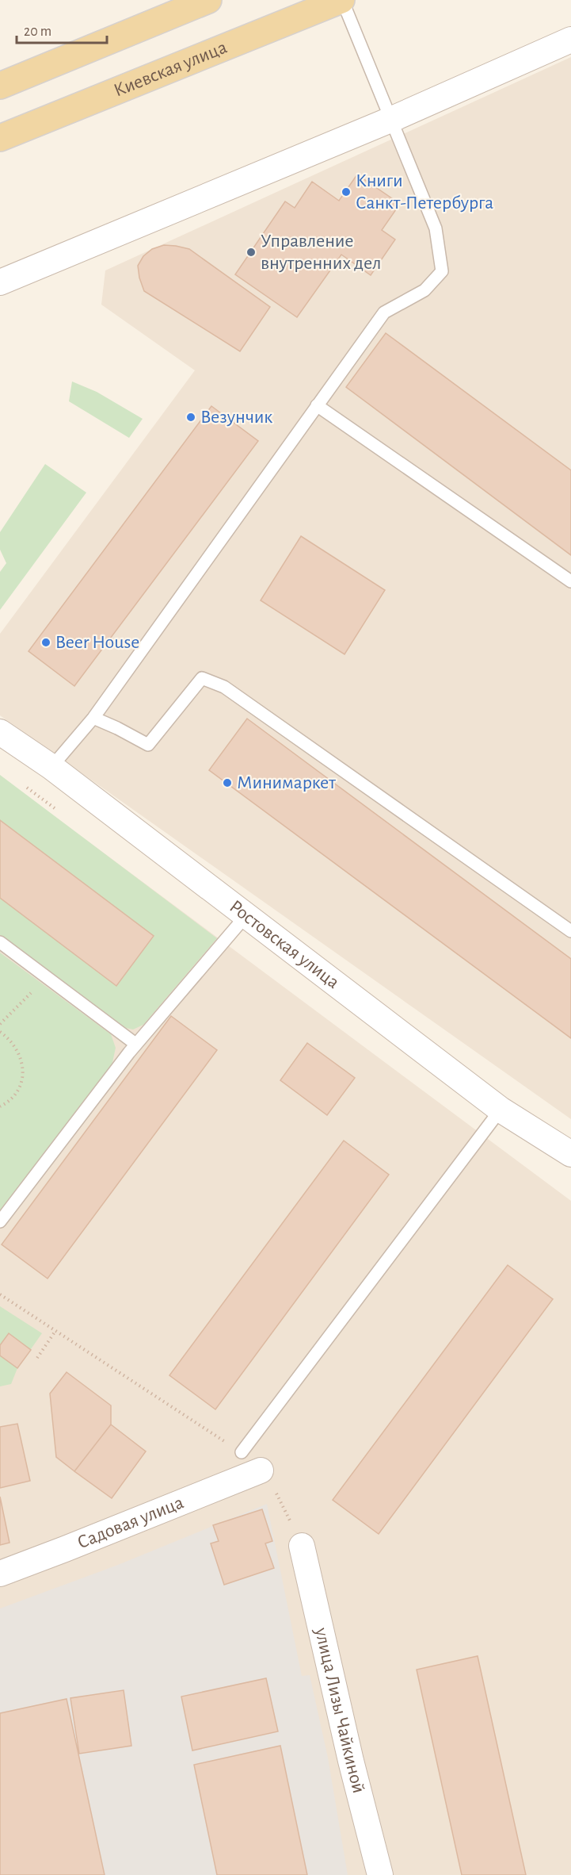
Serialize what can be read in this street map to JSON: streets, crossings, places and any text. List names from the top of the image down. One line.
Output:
{"streets":{"main road":["Киевская улица"],"street":["Ростовская улица","Садовая улица","улица Лизы Чайкиной"]},"places":["Книги Санкт-Петербурга","Управление внутренних дел","Везунчик","Beer House","Минимаркет"],"scale_bar":"20 m"}
